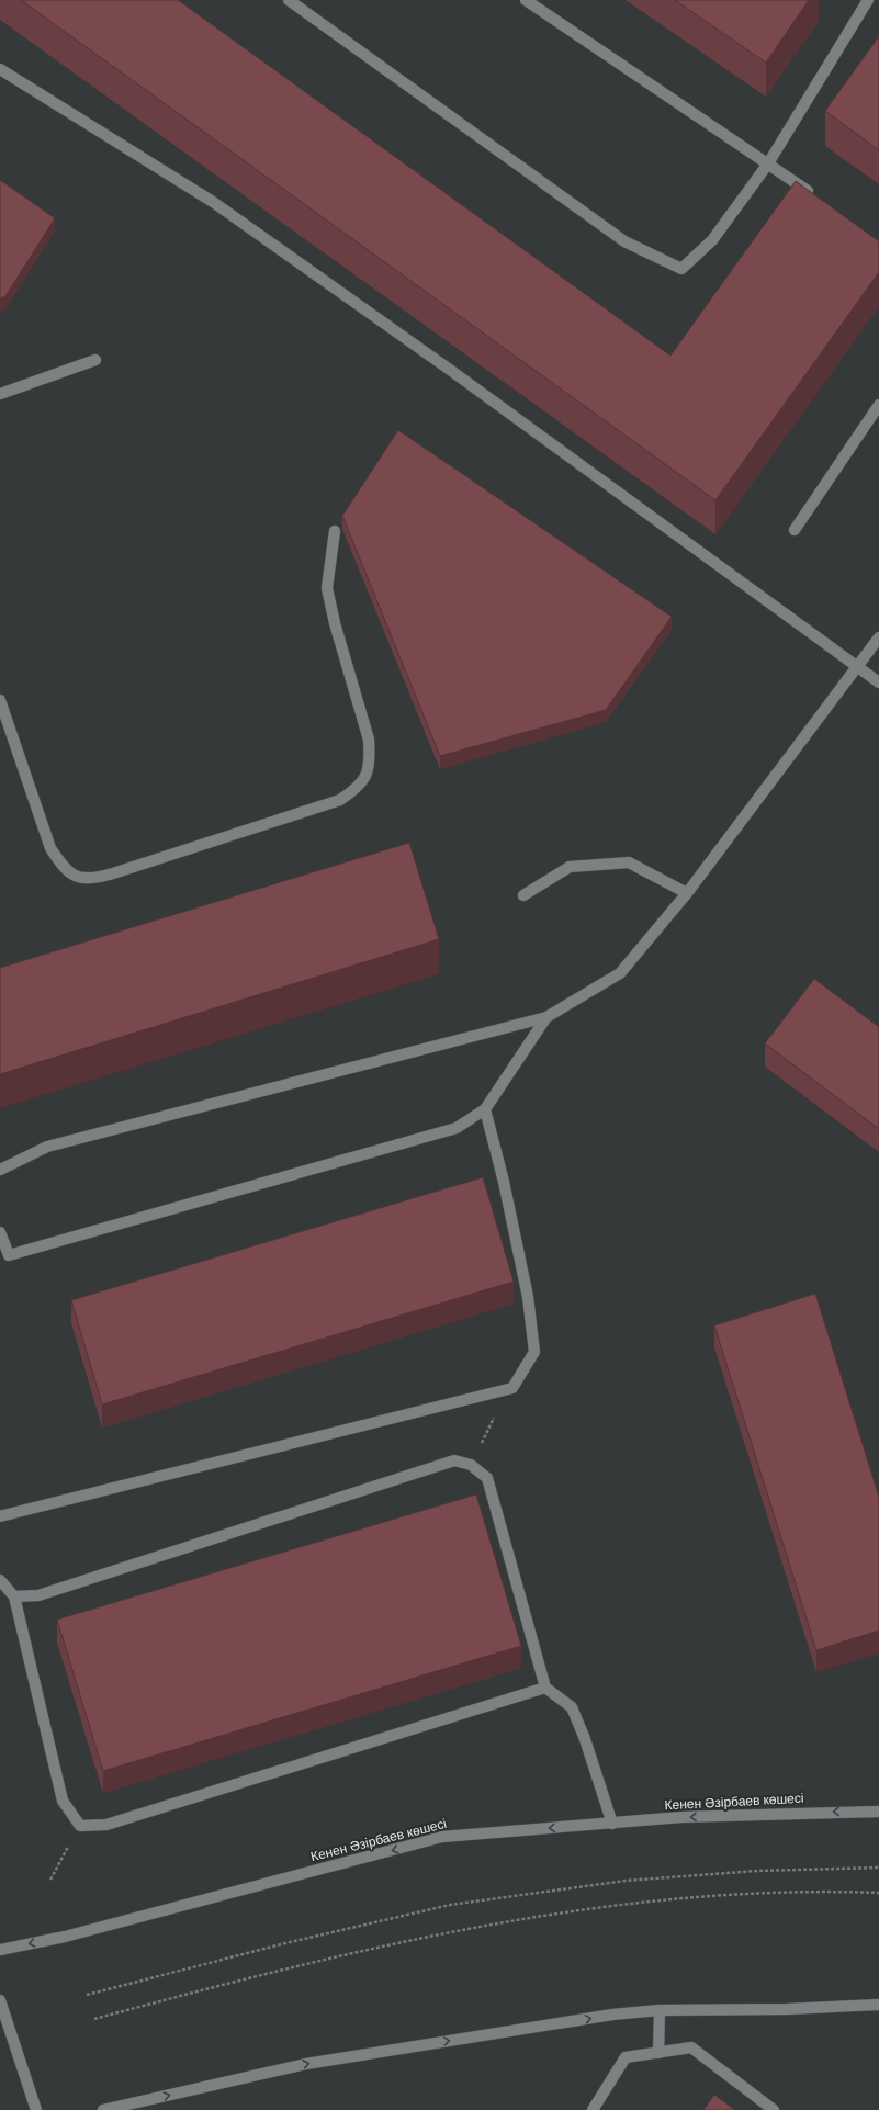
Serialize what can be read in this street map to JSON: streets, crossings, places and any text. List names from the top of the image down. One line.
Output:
{"streets":{"street":["Кенен Әзірбаев көшесі"]},"one_way":["Кенен Әзірбаев көшесі"]}
